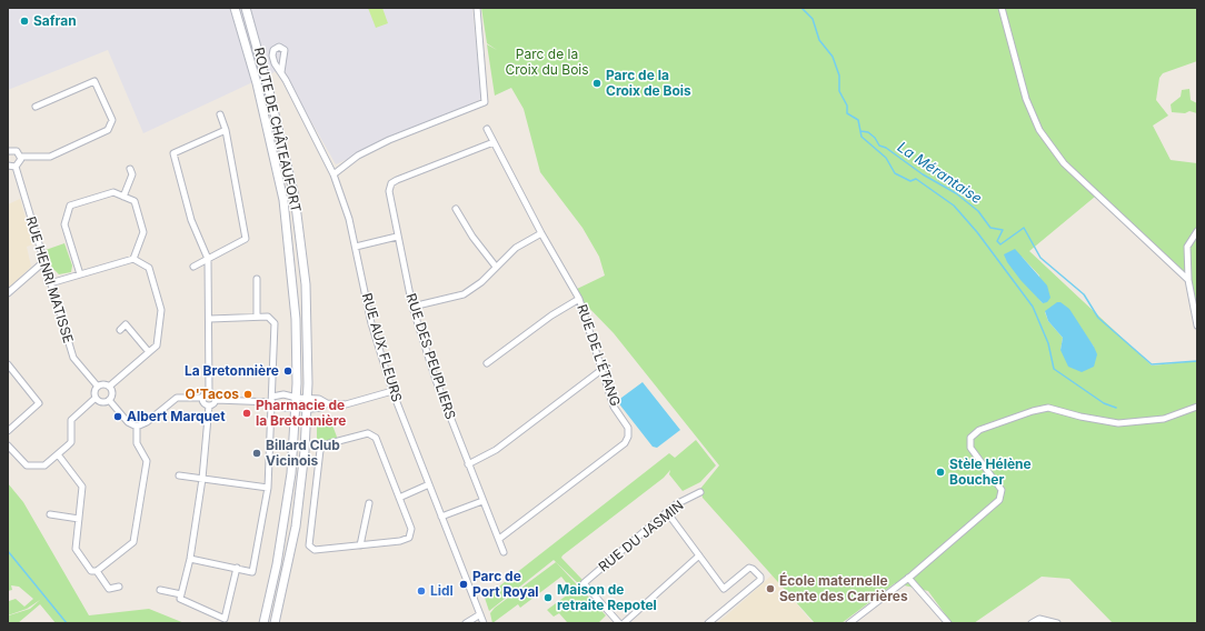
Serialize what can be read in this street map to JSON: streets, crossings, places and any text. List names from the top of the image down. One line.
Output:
{"streets":{"main road":["ROUTE DE CHÂTEAUFORT"],"street":["RUE HENRI MATISSE","RUE AUX FLEURS","RUE DE L'ÉTANG","RUE DES PEUPLIERS","RUE DU JASMIN"]},"crossings":[["RUE DE L'ÉTANG","RUE DES PEUPLIERS"]],"water":["La Mérantaise"],"parks":["Parc de la Croix du Bois"],"places":["Safran","Parc de la Croix de Bois","La Bretonnière","O'Tacos","Pharmacie de la Bretonnière","Albert Marquet","Billard Club Vicinois","Stèle Hélène Boucher","Parc de Port Royal","École maternelle Sente des Carrières","Lidl","Maison de retraite Repotel"]}
